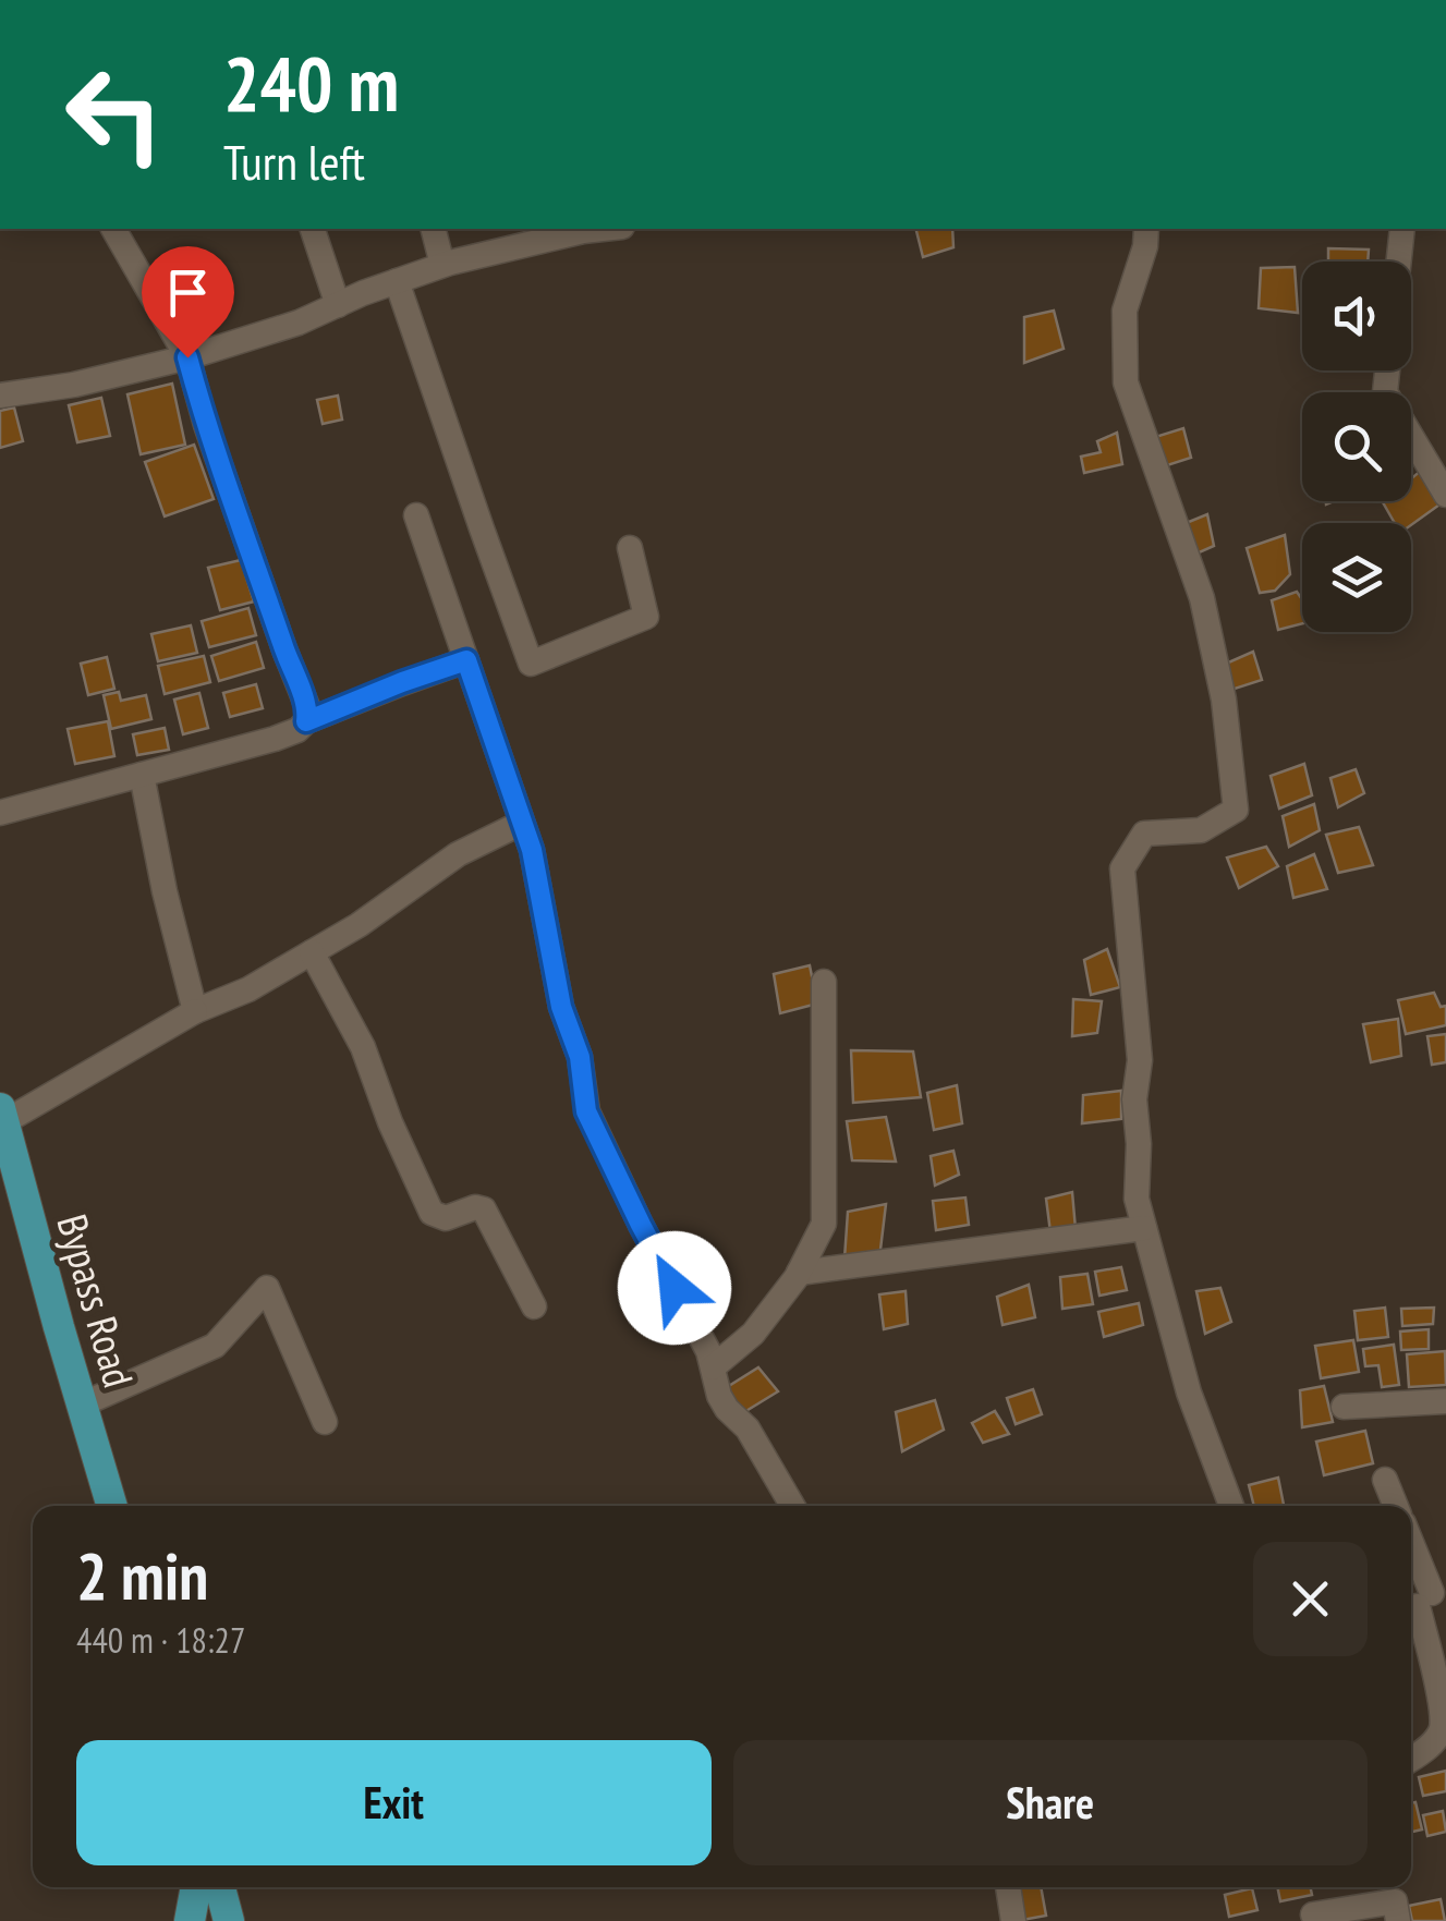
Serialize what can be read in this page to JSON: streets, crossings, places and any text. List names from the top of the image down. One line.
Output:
{"streets":{"main road":["Bypass Road"]},"page":{"turn":["240 m","Turn left"],"heading":["2 min","440 m · 18:27"],"buttons":["Exit","Share"]}}
